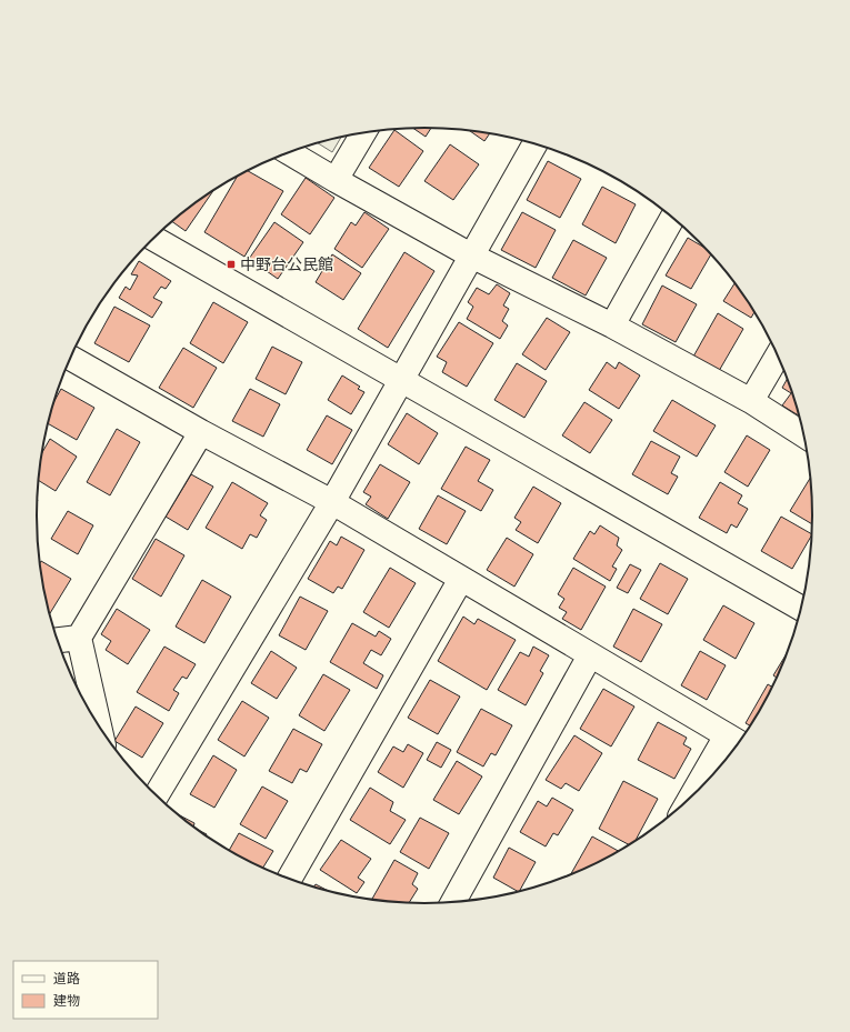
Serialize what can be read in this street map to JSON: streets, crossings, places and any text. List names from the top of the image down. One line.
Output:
{"places":{"transit":["中野台公民館"]},"legend":["道路","建物"]}
